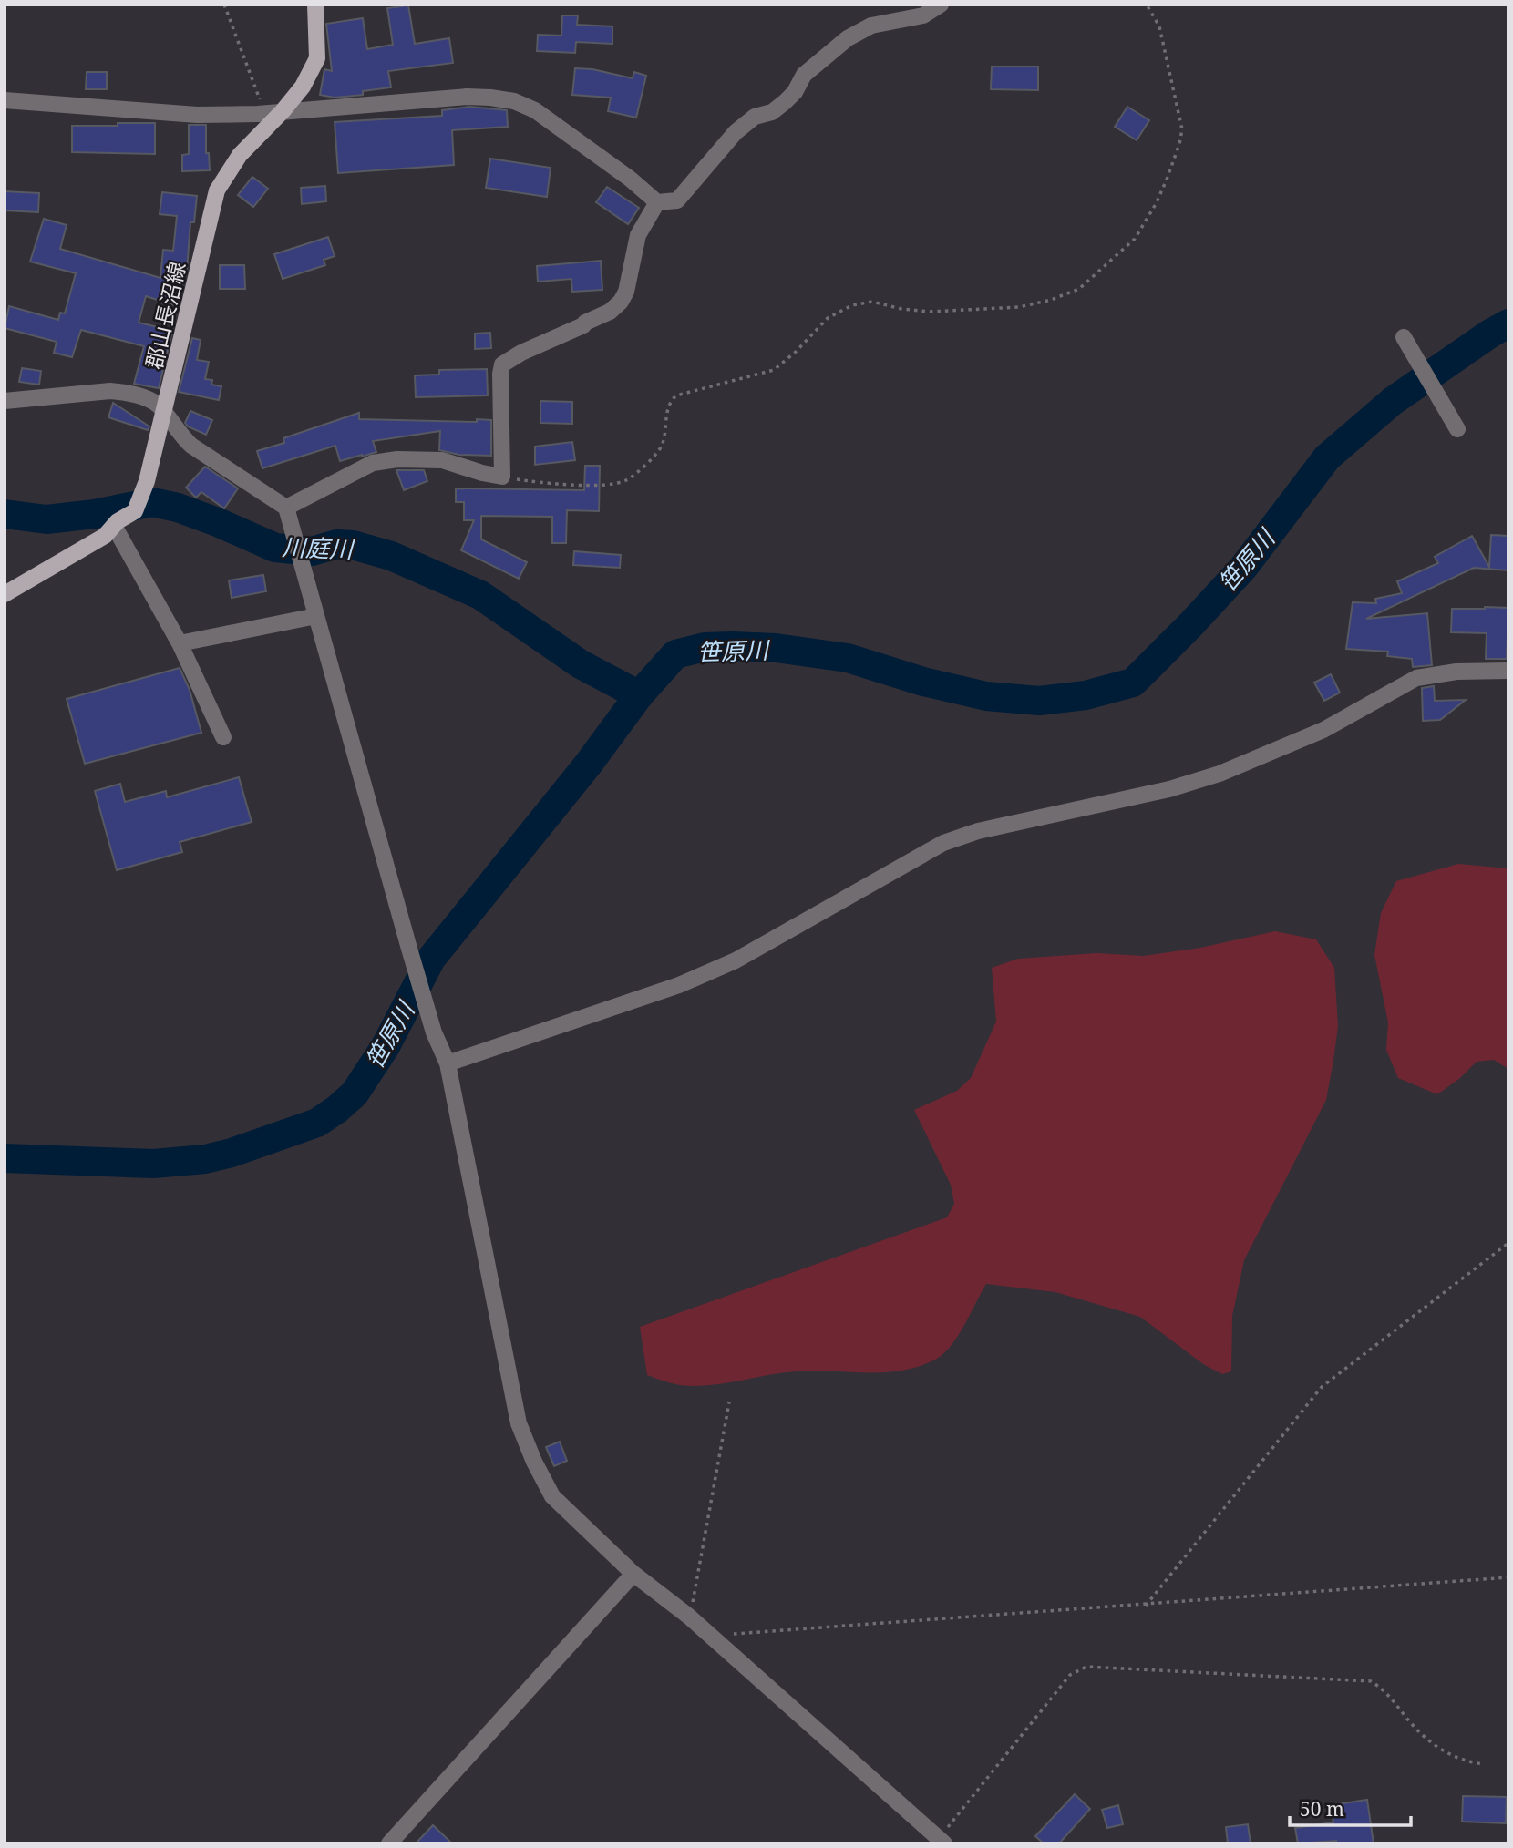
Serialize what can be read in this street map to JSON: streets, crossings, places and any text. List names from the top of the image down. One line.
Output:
{"streets":{"main road":["郡山長沼線"]},"water":["川庭川","笹原川"],"scale_bar":"50 m"}
